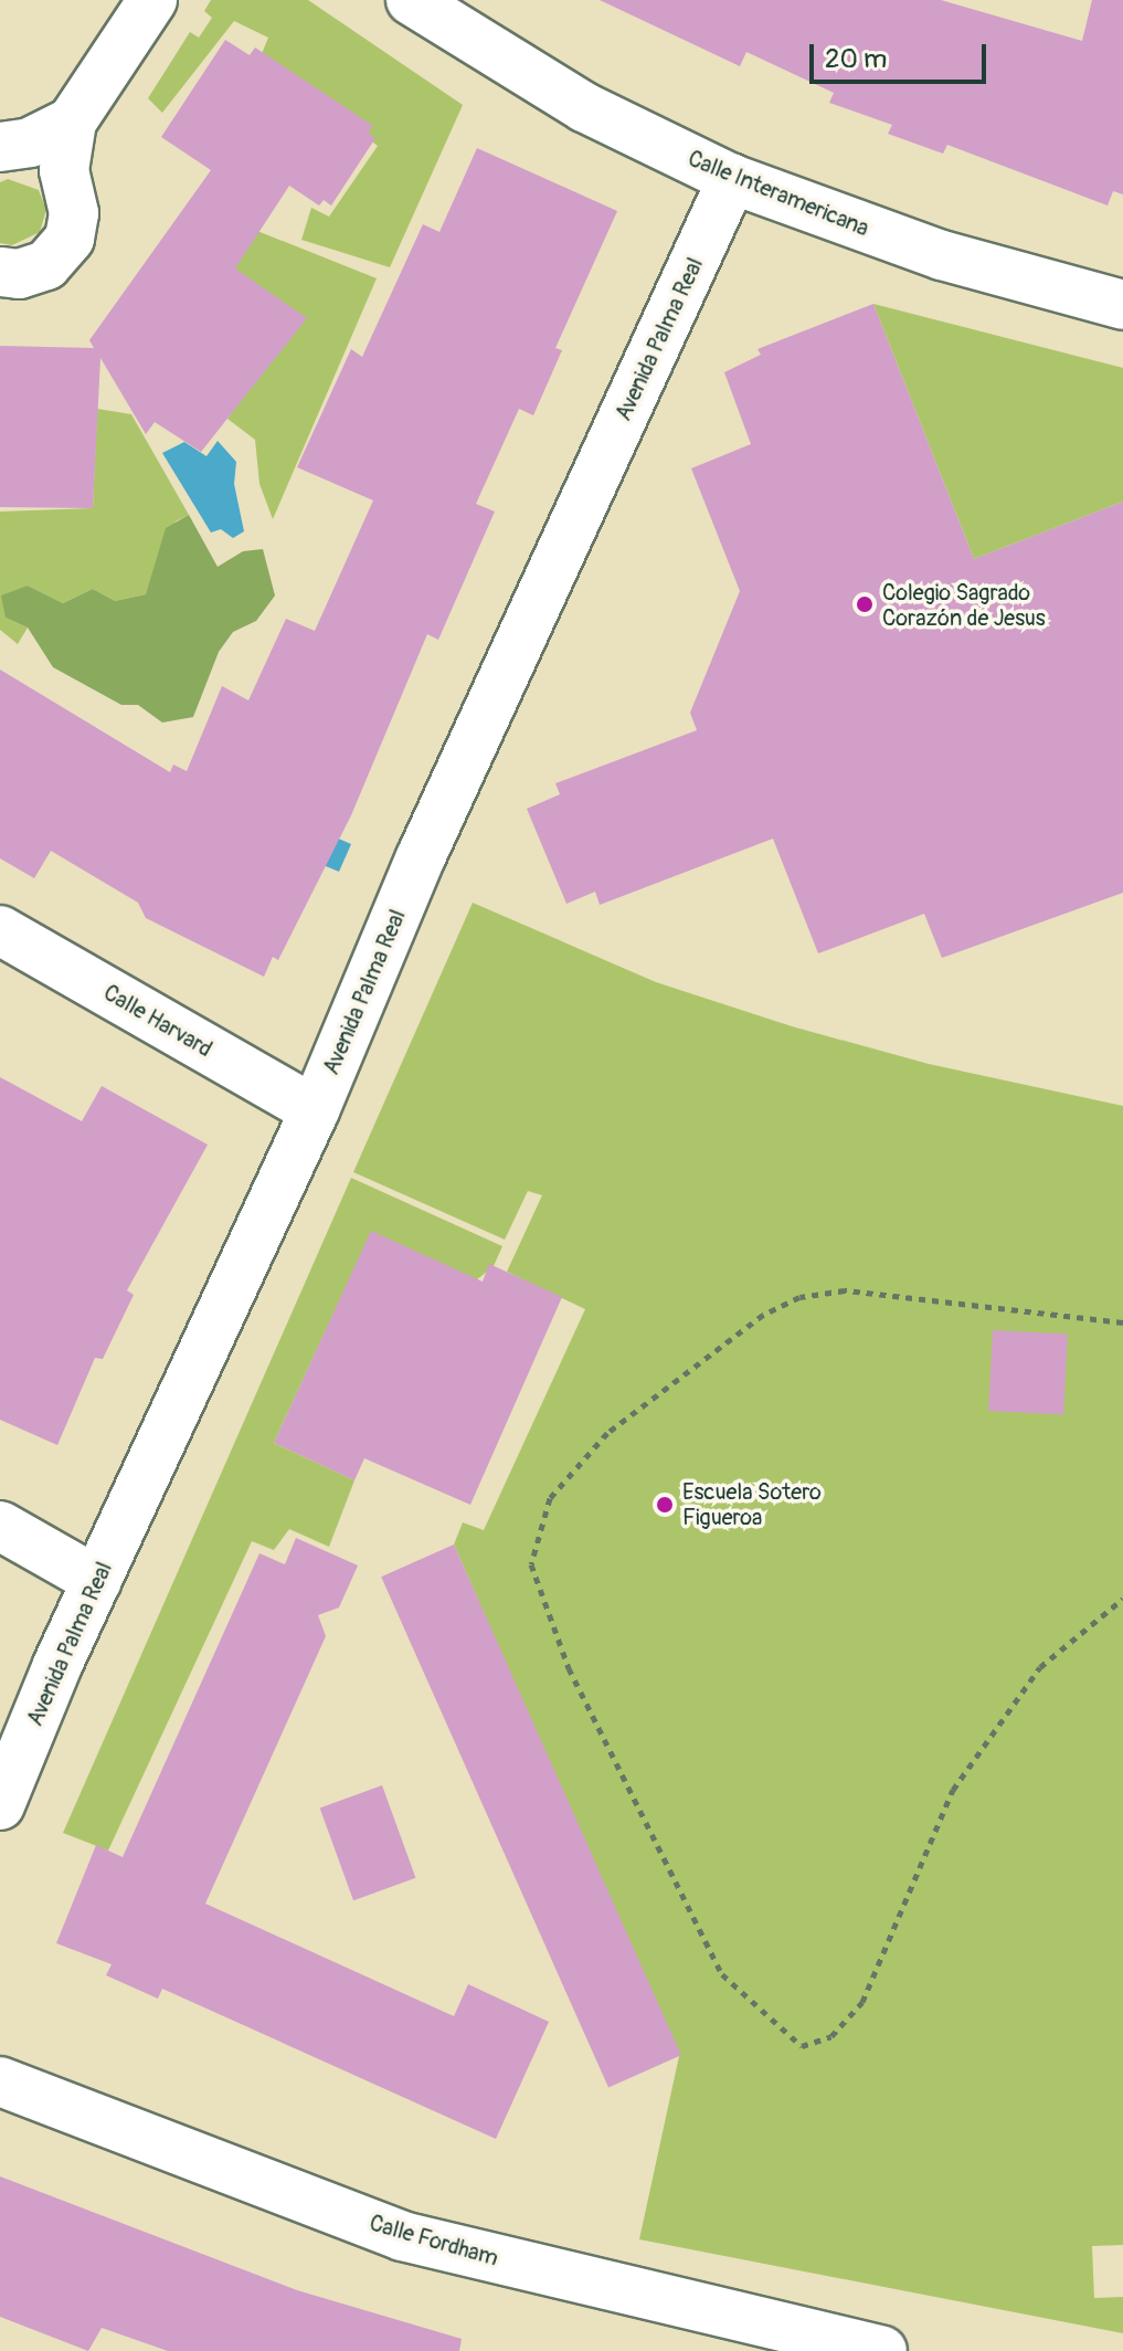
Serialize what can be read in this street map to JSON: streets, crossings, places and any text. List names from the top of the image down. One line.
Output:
{"streets":{"street":["Calle Interamericana","Avenida Palma Real","Calle Harvard","Calle Fordham"]},"crossings":[["Calle Interamericana","Avenida Palma Real"],["Avenida Palma Real","Calle Harvard"]],"places":["Colegio Sagrado Corazón de Jesus","Escuela Sotero Figueroa"],"scale_bar":"20 m"}
